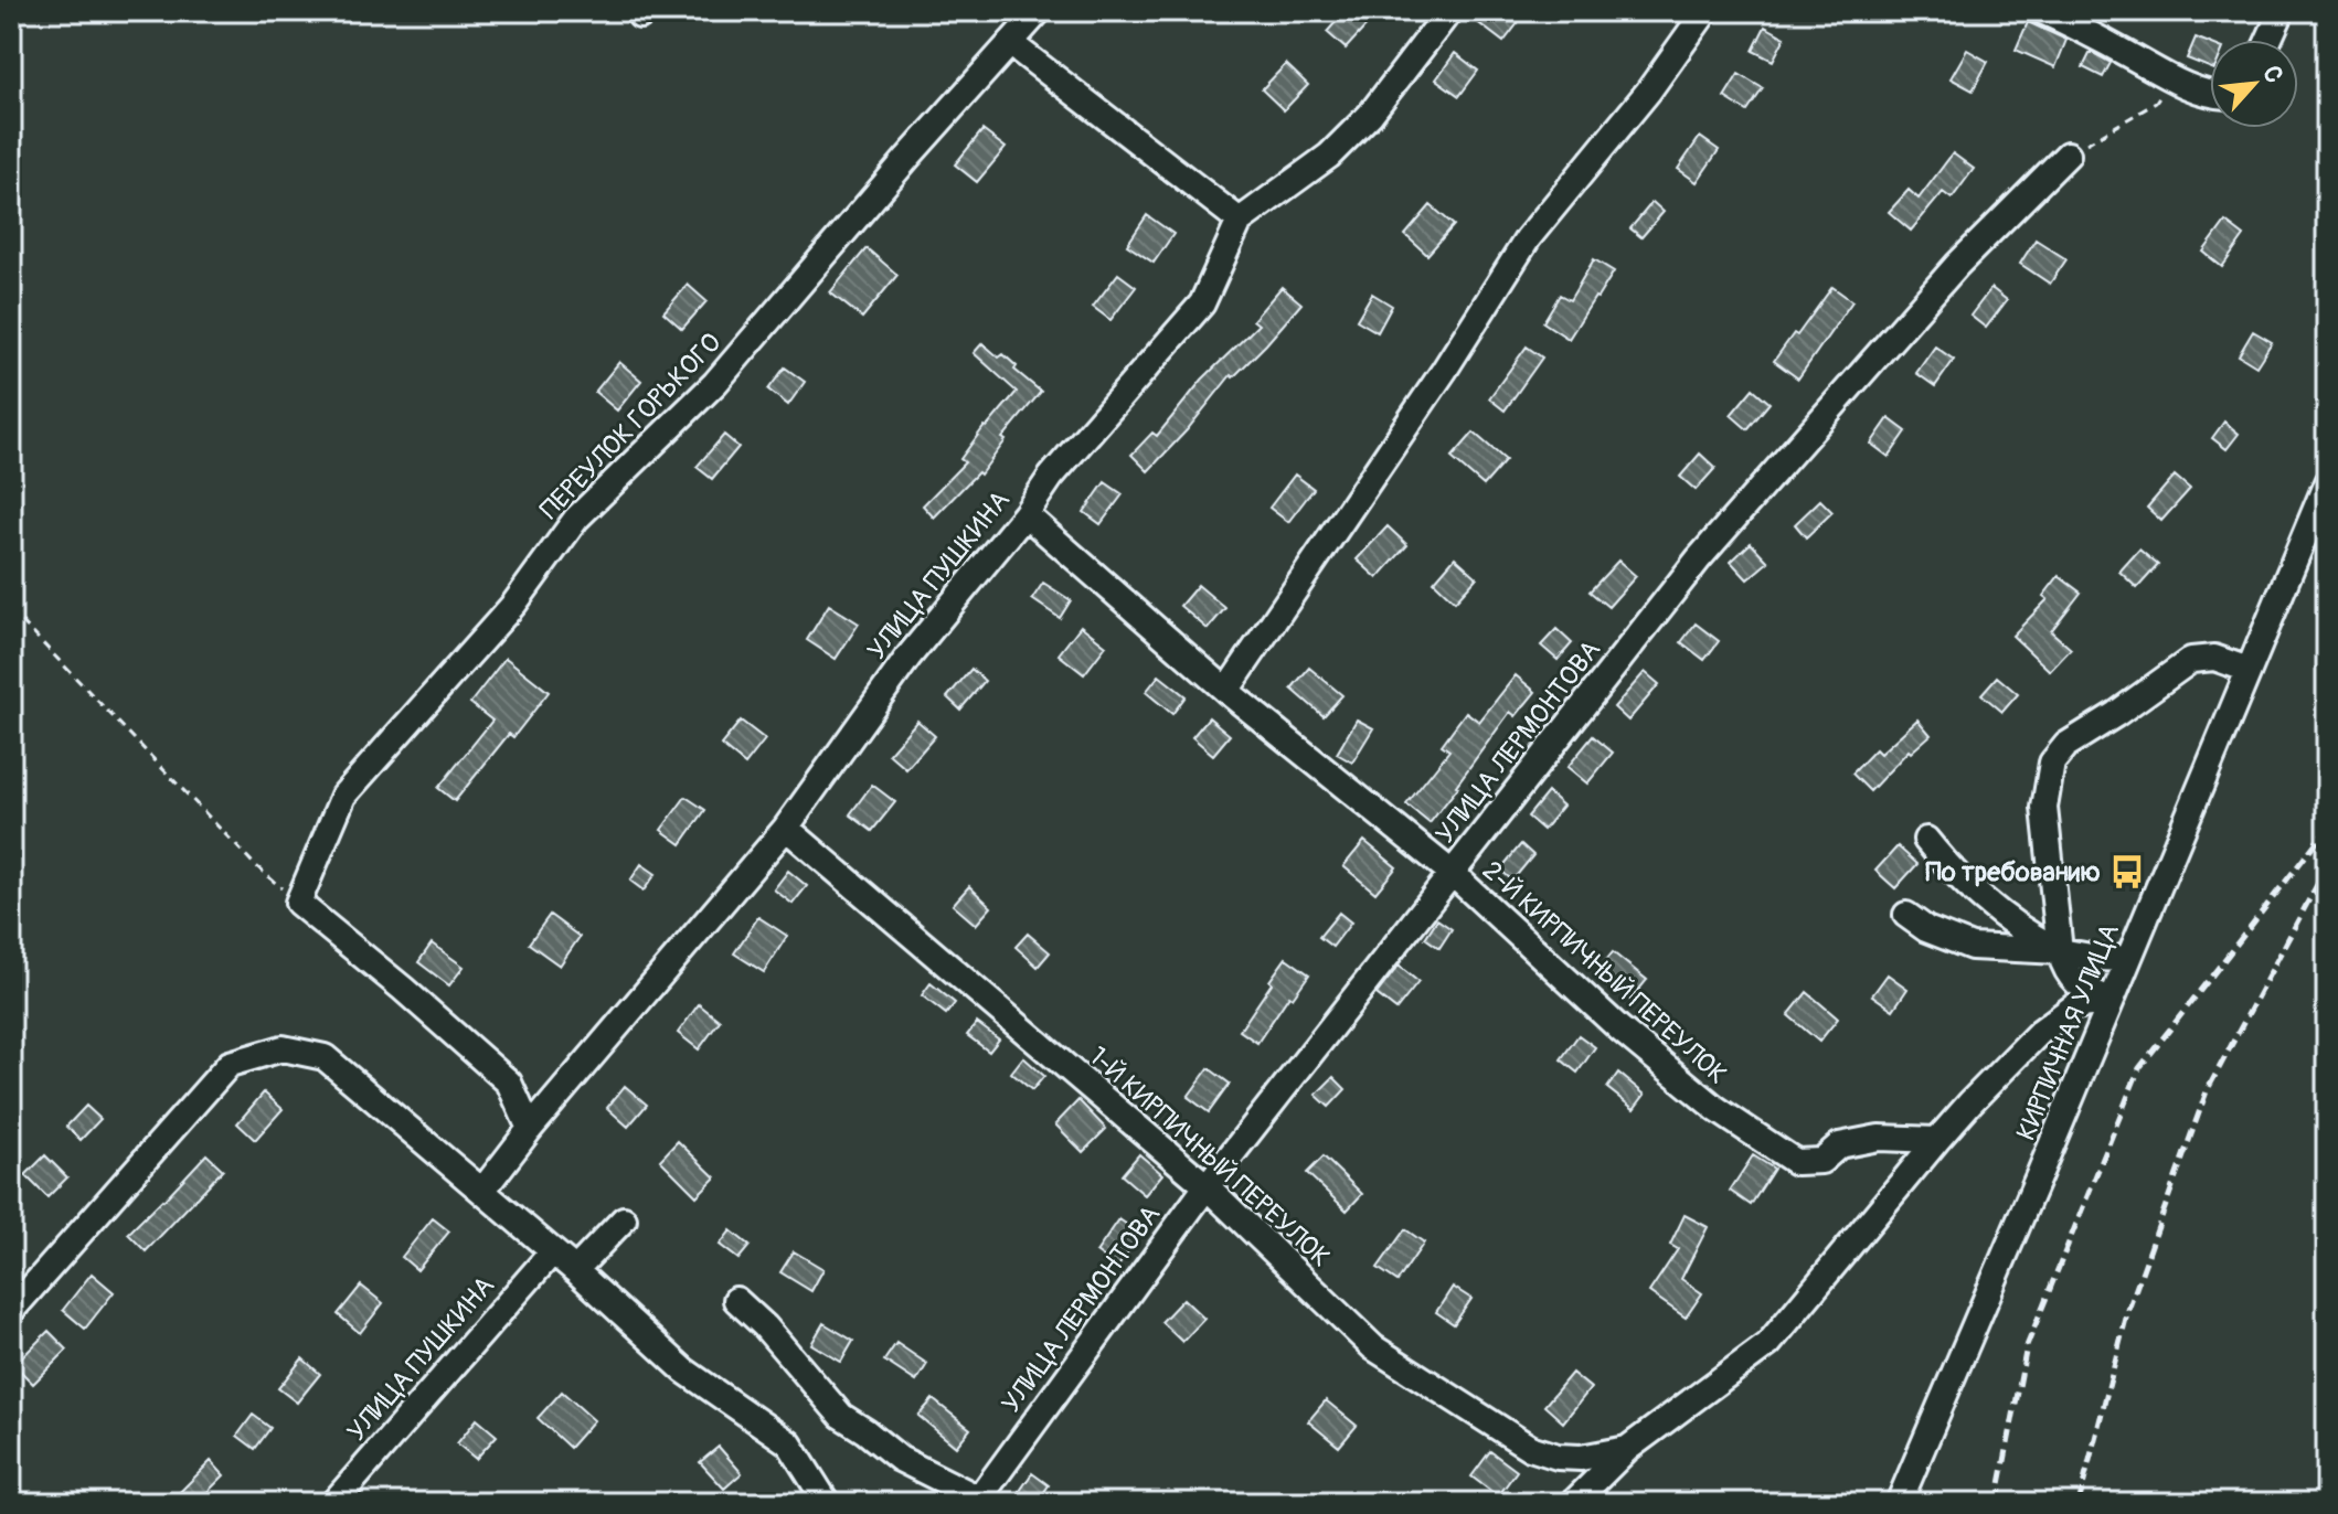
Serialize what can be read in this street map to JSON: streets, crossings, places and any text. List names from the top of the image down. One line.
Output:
{"streets":{"street":["ПЕРЕУЛОК ГОРЬКОГО","УЛИЦА ПУШКИНА","УЛИЦА ЛЕРМОНТОВА","2-Й КИРПИЧНЫЙ ПЕРЕУЛОК","КИРПИЧНАЯ УЛИЦА","1-Й КИРПИЧНЫЙ ПЕРЕУЛОК"]},"crossings":[["УЛИЦА ПУШКИНА","2-Й КИРПИЧНЫЙ ПЕРЕУЛОК"],["УЛИЦА ПУШКИНА","1-Й КИРПИЧНЫЙ ПЕРЕУЛОК"],["УЛИЦА ЛЕРМОНТОВА","2-Й КИРПИЧНЫЙ ПЕРЕУЛОК"],["УЛИЦА ЛЕРМОНТОВА","1-Й КИРПИЧНЫЙ ПЕРЕУЛОК"]],"places":{"bus stop":["По требованию"]},"north":"top right"}
